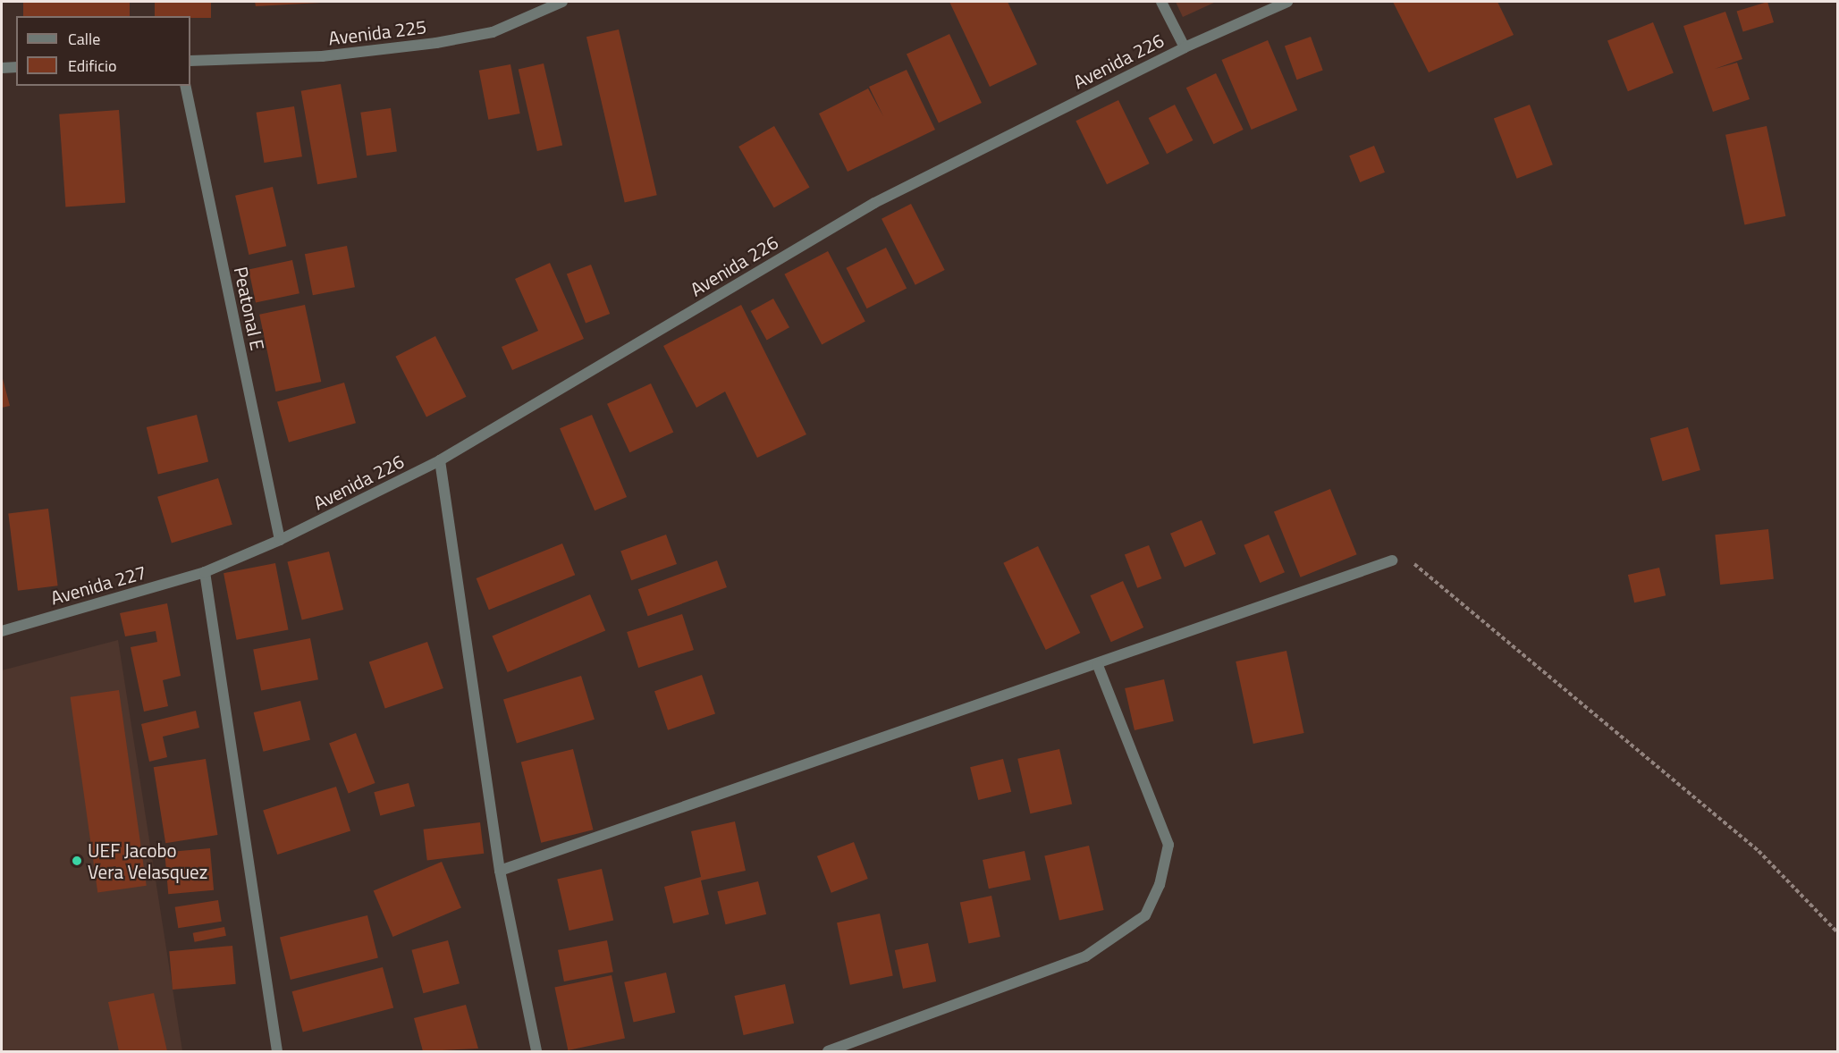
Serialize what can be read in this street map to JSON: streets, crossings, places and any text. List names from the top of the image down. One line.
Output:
{"streets":{"street":["Avenida 225","Avenida 226","Peatonal E","Avenida 227"]},"crossings":[["Avenida 226","Peatonal E"],["Avenida 226","Avenida 227"]],"places":["UEF Jacobo Vera Velasquez"],"legend":["Calle","Edificio"]}
